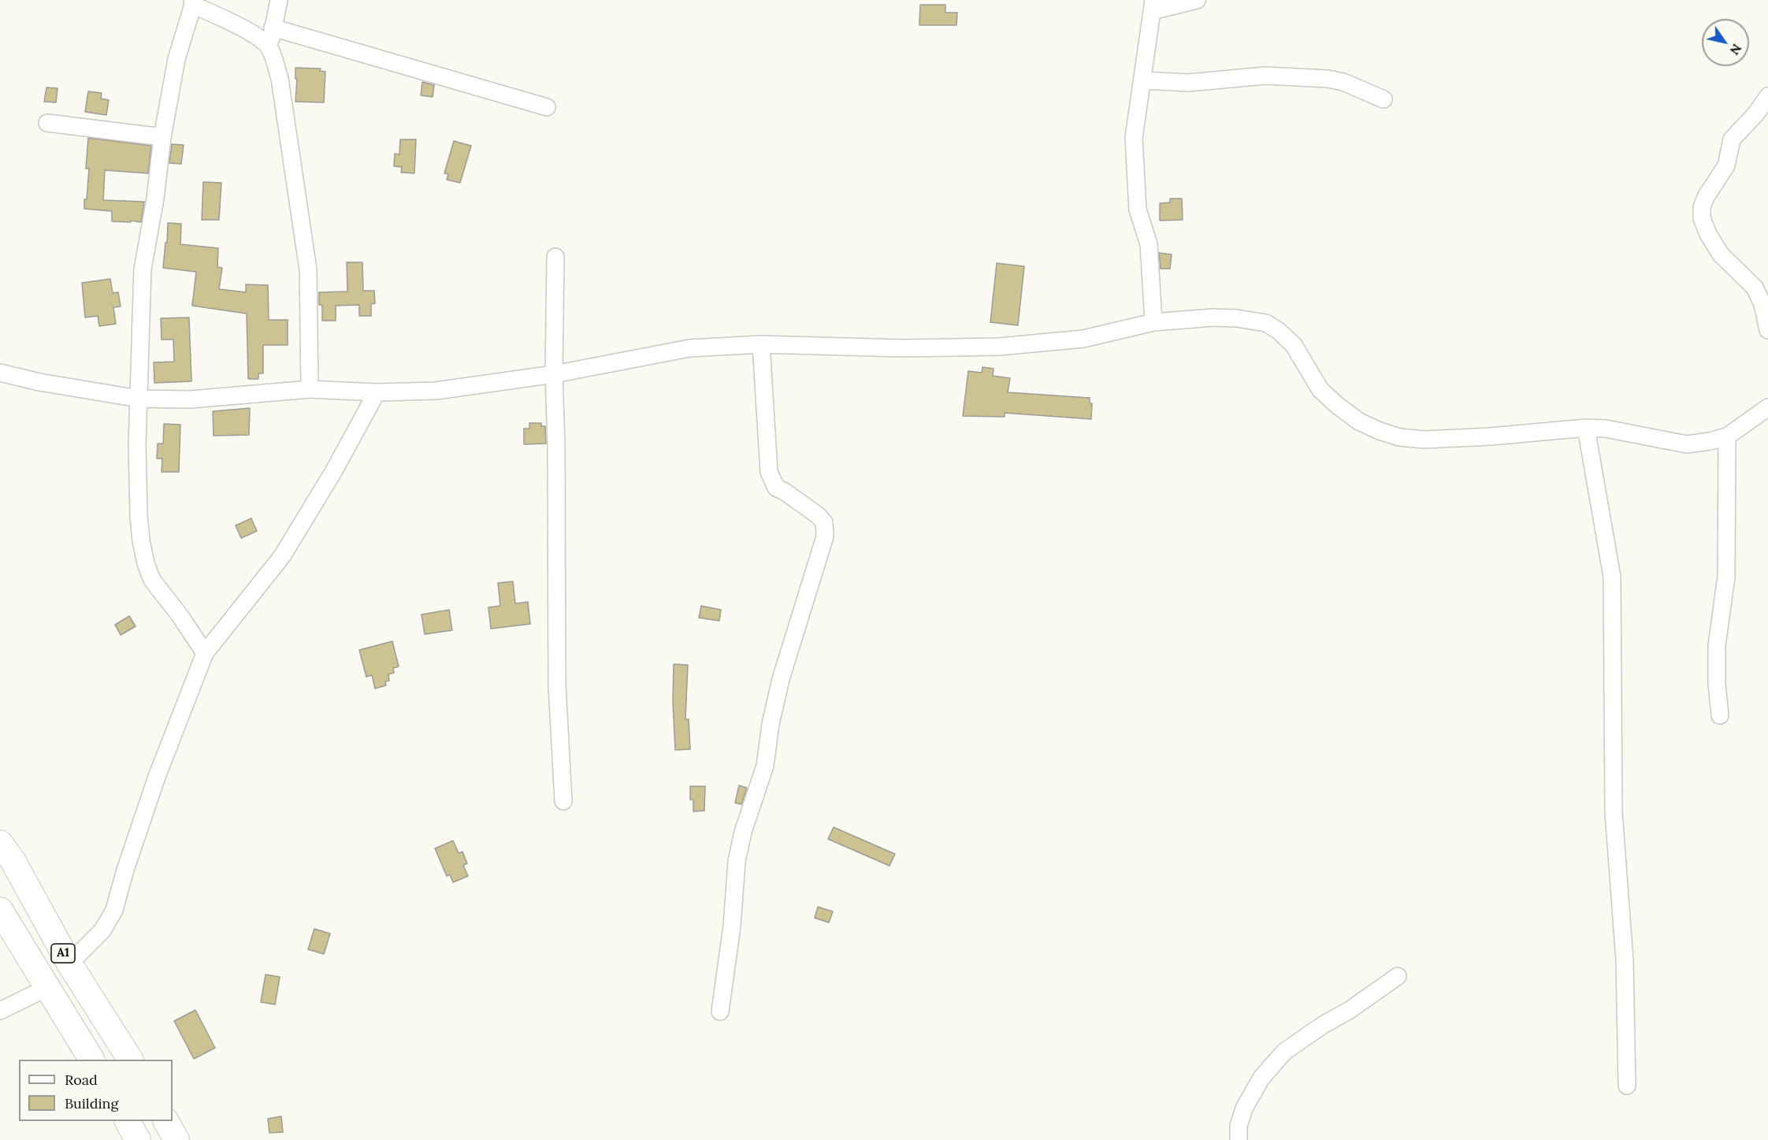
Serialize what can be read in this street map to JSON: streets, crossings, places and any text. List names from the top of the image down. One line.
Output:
{"streets":{"highway":["A1"]},"legend":["Road","Building"],"north":"bottom right"}
